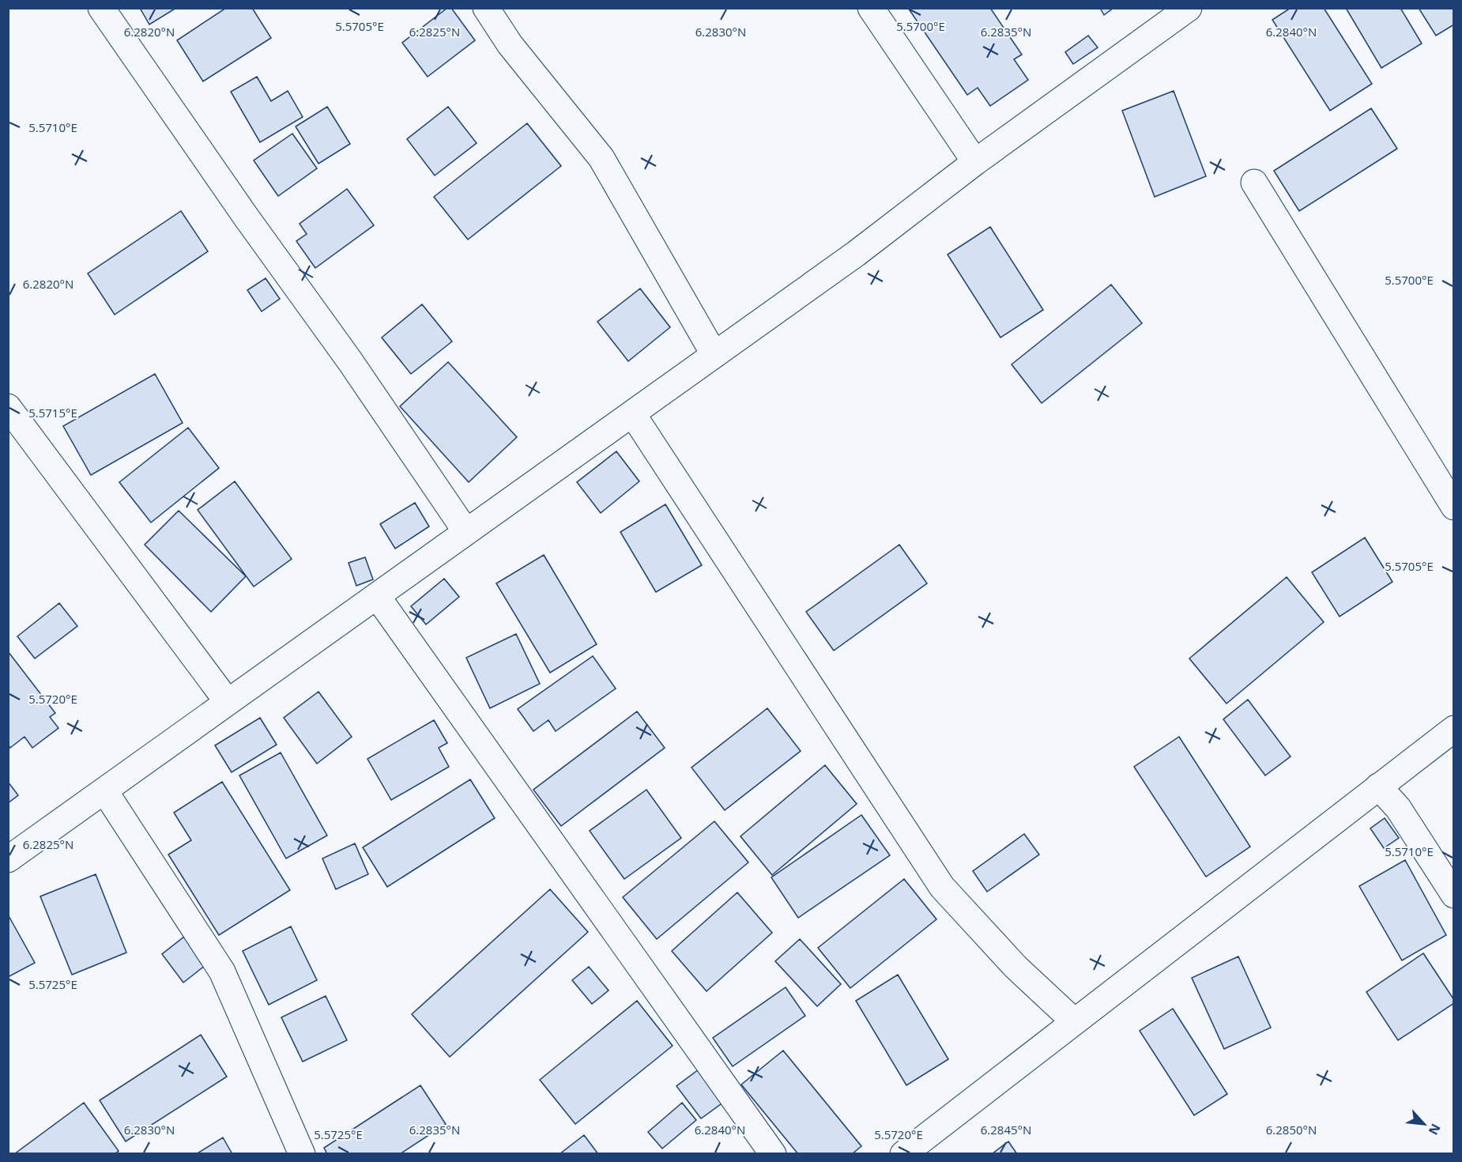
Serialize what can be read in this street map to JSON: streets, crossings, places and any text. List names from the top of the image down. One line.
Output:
{"north":"bottom right","coordinates":["5.5705°E","5.5700°E","6.2820°N","6.2825°N","6.2830°N","6.2835°N","6.2840°N","5.5710°E","5.5715°E","5.5720°E","5.5725°E","6.2845°N","6.2850°N"]}
